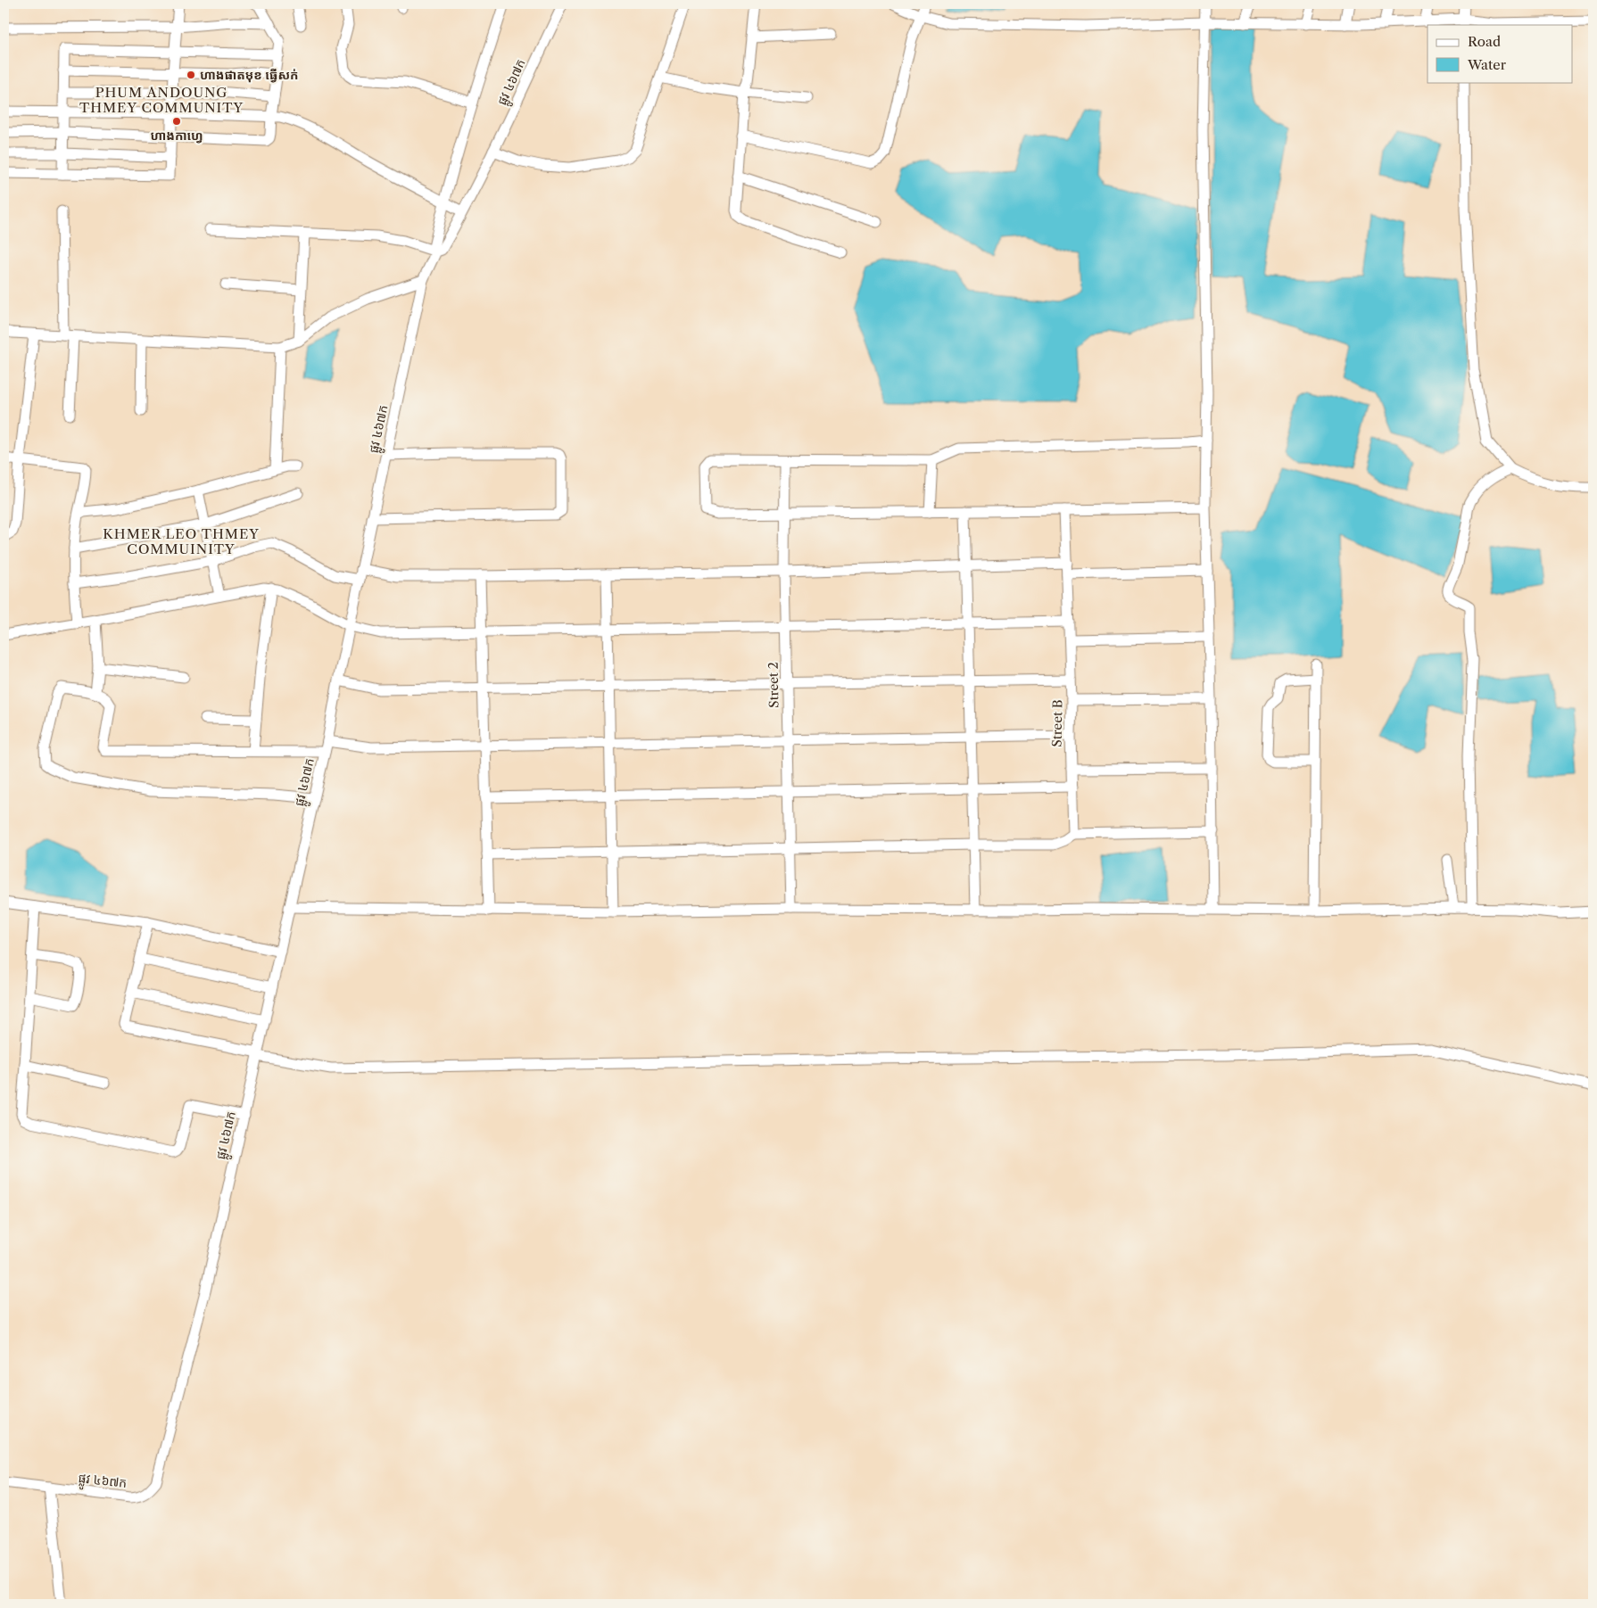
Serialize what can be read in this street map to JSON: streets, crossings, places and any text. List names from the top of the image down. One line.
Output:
{"streets":{"street":["ផ្លូវ ៤៦៧ក","Street 2","Street B"]},"districts":["PHUM ANDOUNG THMEY COMMUNITY","KHMER LEO THMEY COMMUINITY"],"places":["ហាងផាតមុខ ធ្វើសក់","ហាងកាហ្វេ"],"legend":["Road","Water"]}
